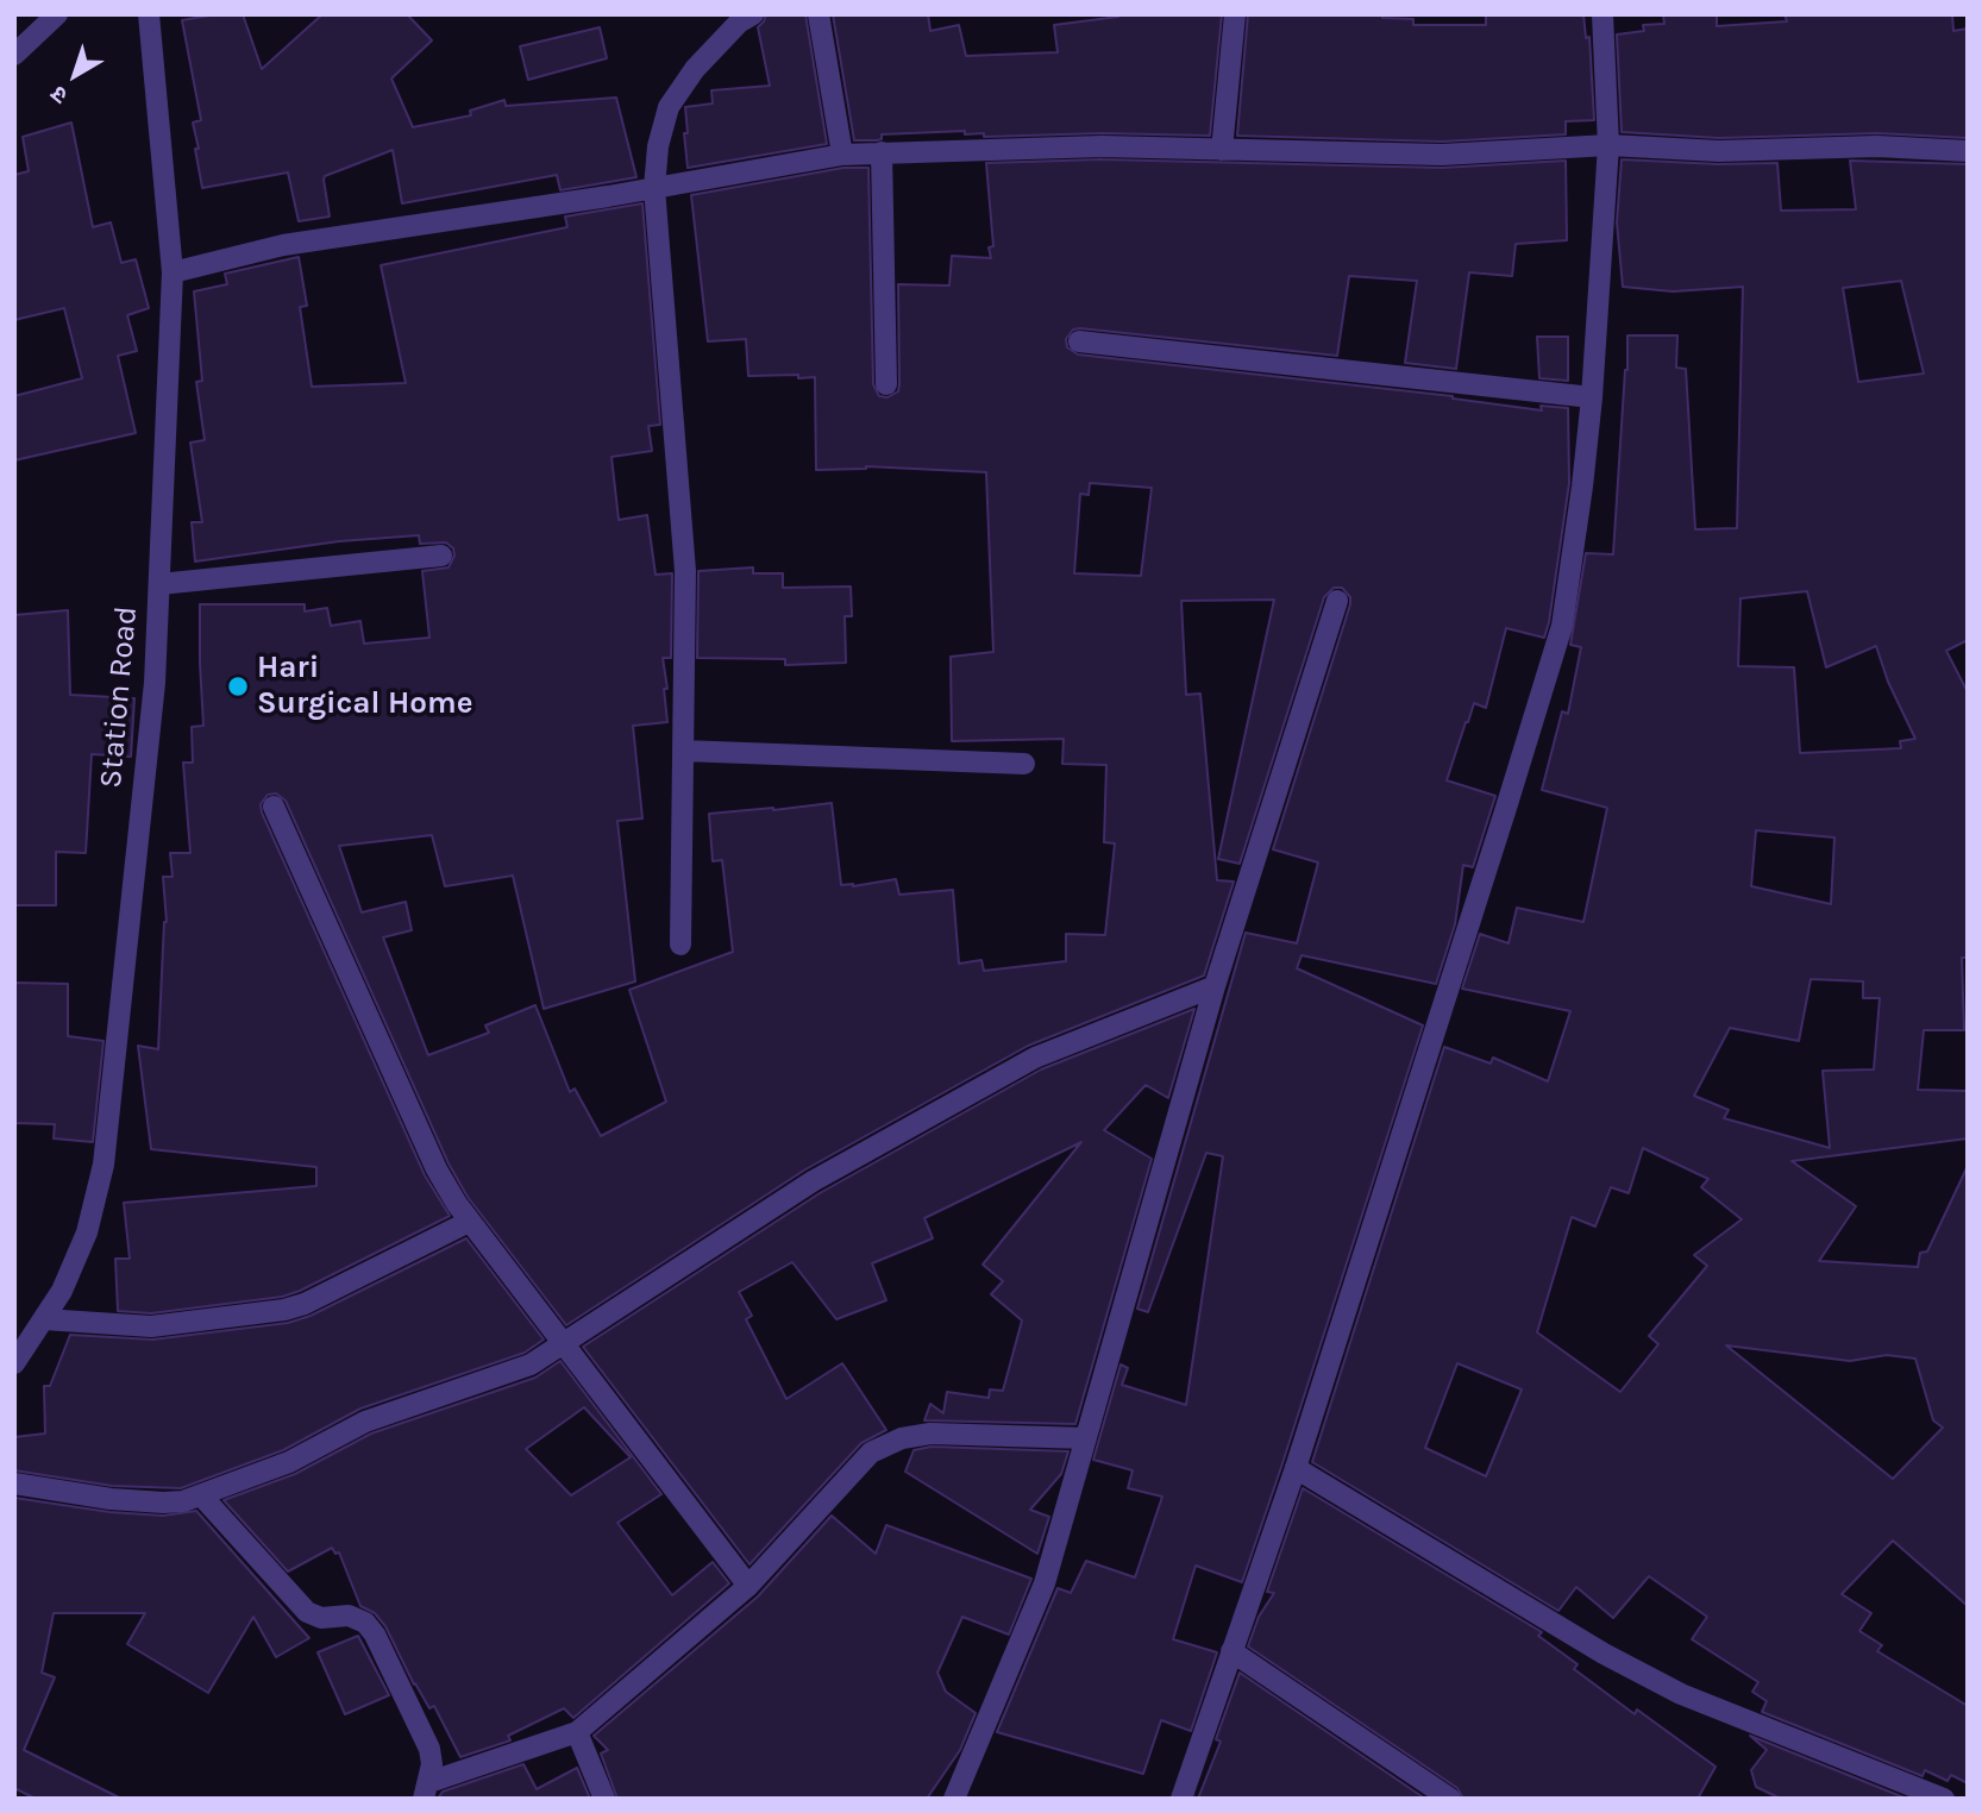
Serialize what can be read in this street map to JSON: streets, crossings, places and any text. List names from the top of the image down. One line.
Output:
{"streets":{"street":["Station Road"]},"places":["Hari Surgical Home"],"north":"bottom left"}
